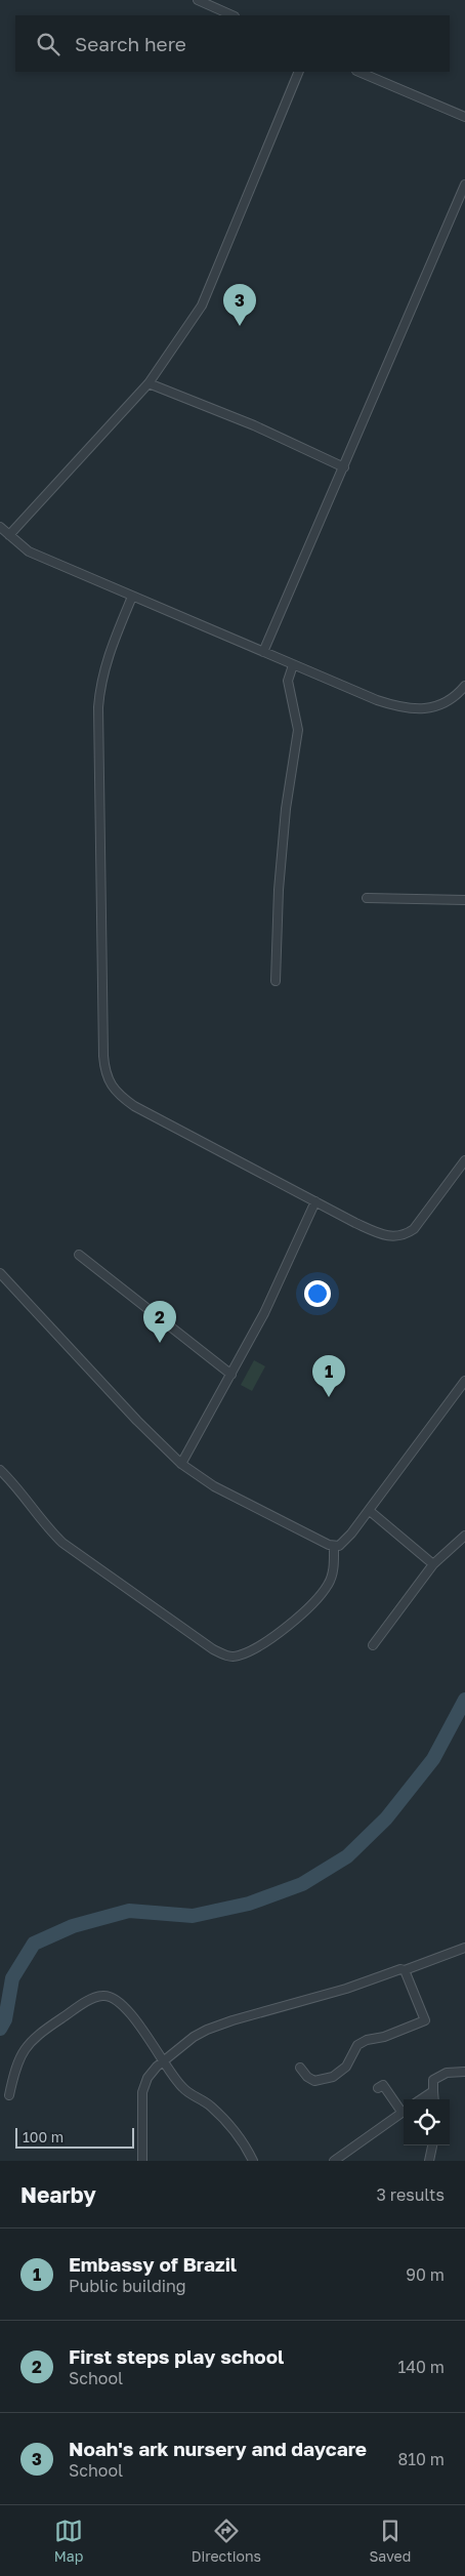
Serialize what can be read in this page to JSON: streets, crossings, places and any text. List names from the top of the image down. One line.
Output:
{"scale_bar":"100 m","page":{"search":"Search here","pins":["3","2","1"],"scale":"100 m","heading":["Nearby","3 results"],"list":[{"mark":"1","name":"Embassy of Brazil","note":"Public building","value":"90 m"},{"mark":"2","name":"First steps play school","note":"School","value":"140 m"},{"mark":"3","name":"Noah's ark nursery and daycare","note":"School","value":"810 m"}],"nav":["Map","Directions","Saved"]}}
